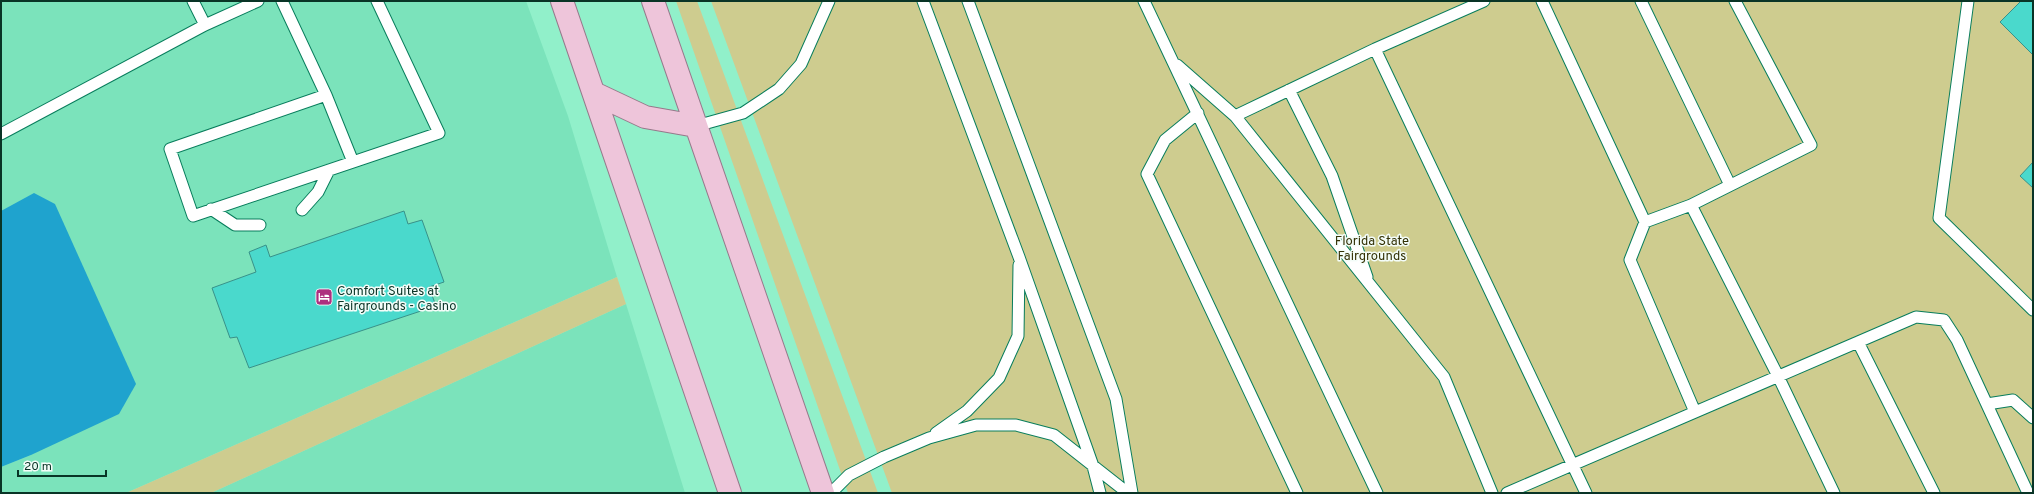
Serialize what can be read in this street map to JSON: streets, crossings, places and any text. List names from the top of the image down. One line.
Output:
{"parks":["Florida State Fairgrounds"],"places":{"hotel":["Comfort Suites at Fairgrounds - Casino"]},"scale_bar":"20 m"}
